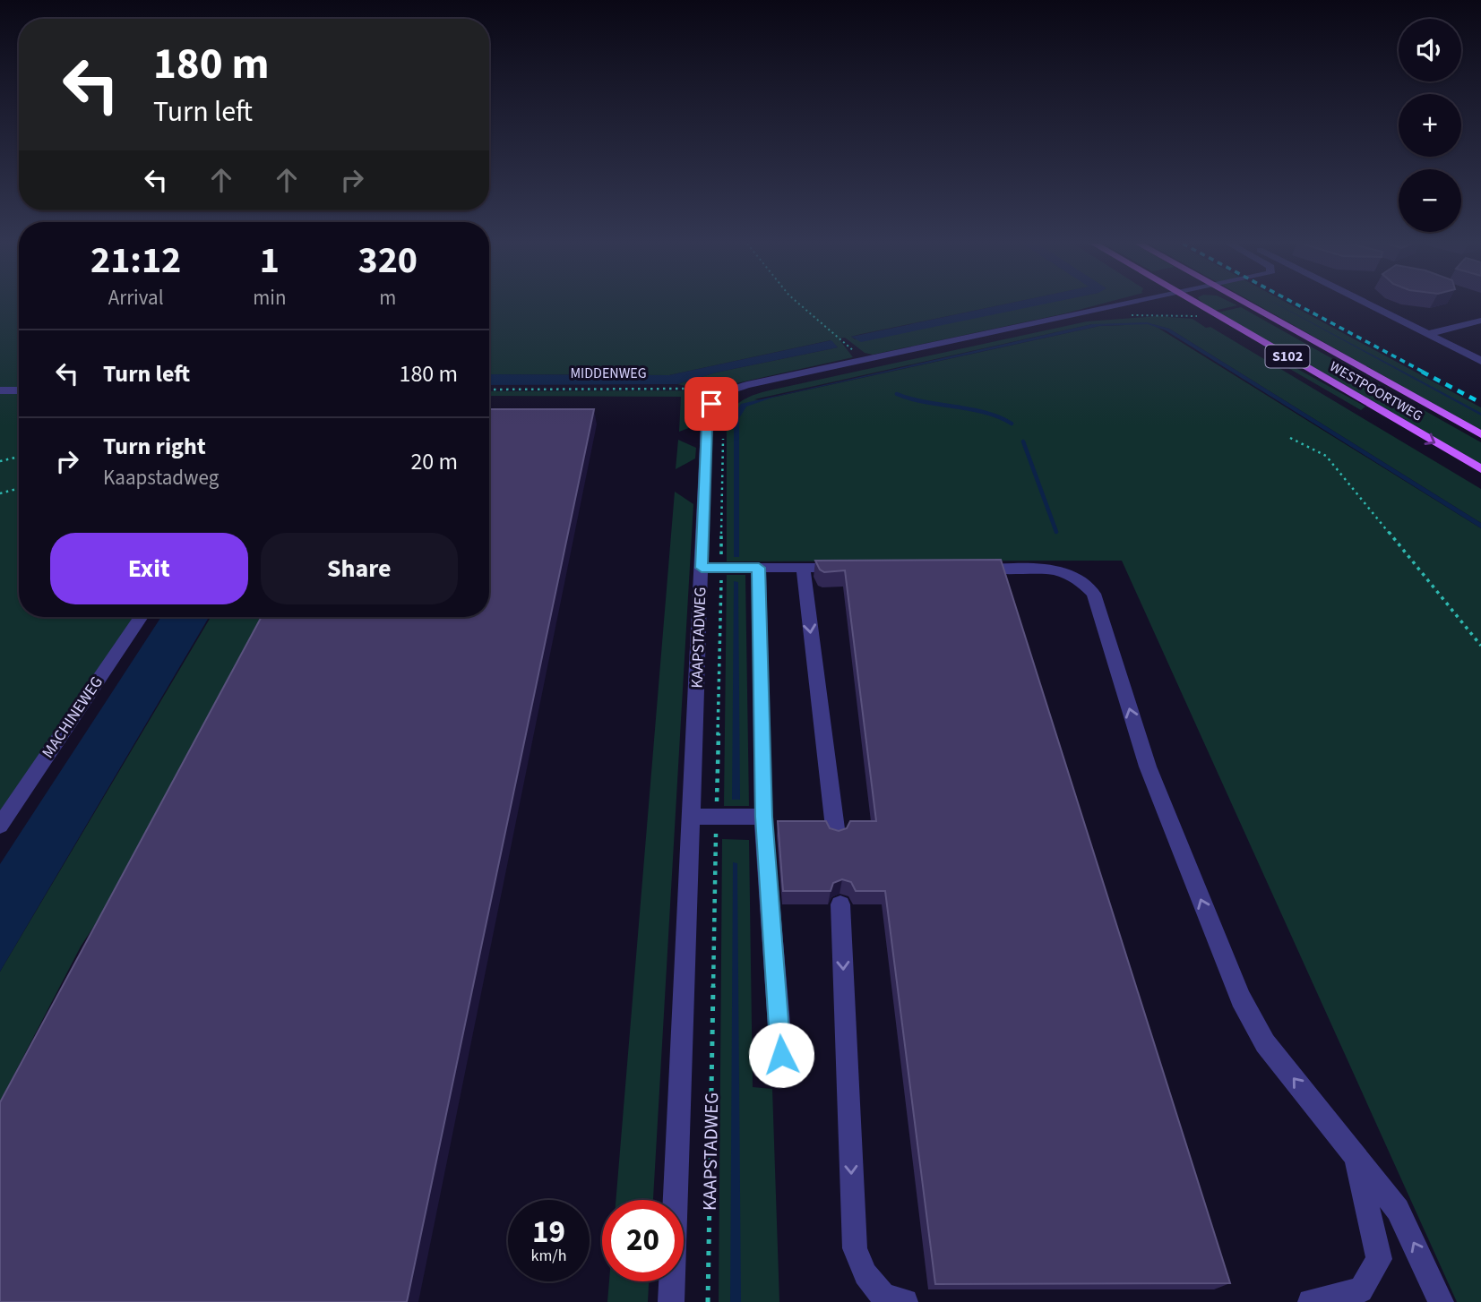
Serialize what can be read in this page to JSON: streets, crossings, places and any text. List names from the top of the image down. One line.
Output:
{"streets":{"main road":["S102","WESTPOORTWEG"],"street":["KAAPSTADWEG","MACHINEWEG"],"path":["MIDDENWEG"]},"crossings":[["MIDDENWEG","KAAPSTADWEG"]],"page":{"map_buttons":["+","−"],"turn":["180 m","Turn left"],"eta":["21:12","Arrival","1","min","320","m"],"list":[{"name":"Turn left","value":"180 m"},{"name":"Turn right","note":"Kaapstadweg","value":"20 m"}],"buttons":["Exit","Share"],"speed":"19 km/h","limit":"20"}}
